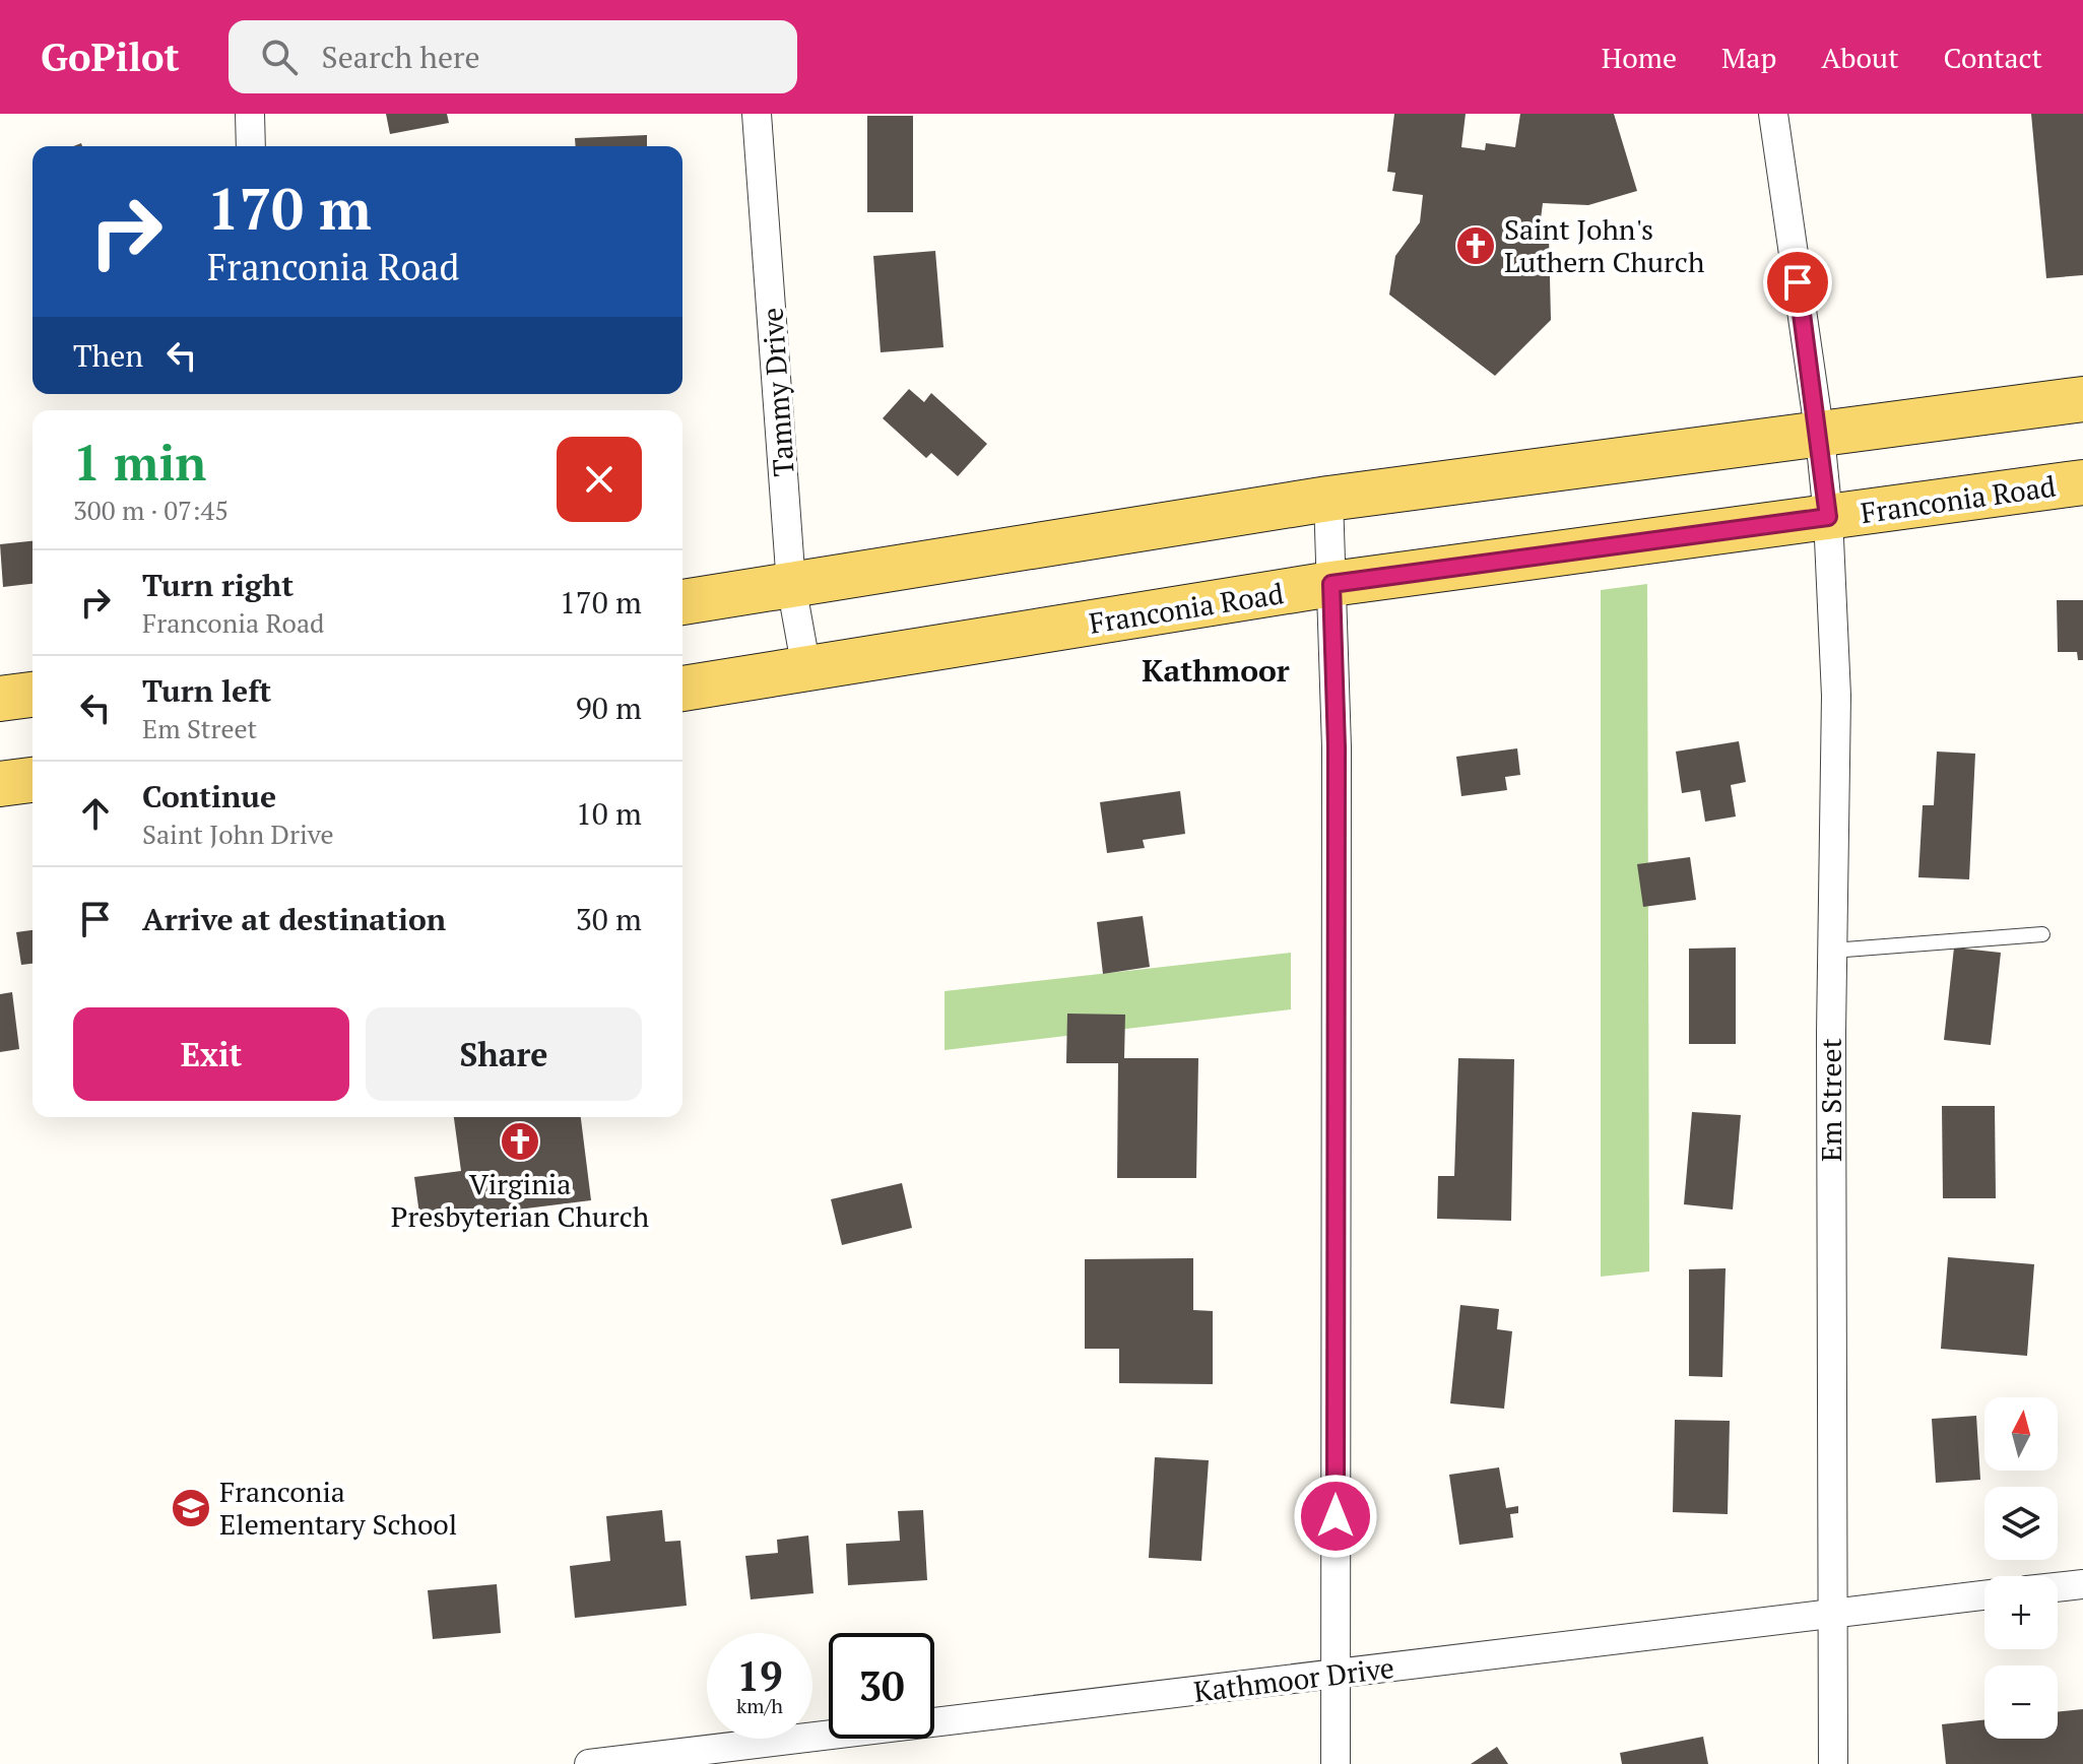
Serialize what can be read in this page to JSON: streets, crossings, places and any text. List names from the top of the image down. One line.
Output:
{"streets":{"main road":["Franconia Road"],"street":["Tammy Drive","Em Street","Kathmoor Drive"]},"crossings":[["Tammy Drive","Franconia Road"],["Franconia Road","Em Street"],["Em Street","Kathmoor Drive"]],"districts":["Kathmoor"],"places":{"church":["Saint John's Luthern Church","Virginia Presbyterian Church"],"school or university":["Franconia Elementary School"]},"north":"top","page":{"header":"GoPilot","search":"Search here","nav":["Home","Map","About","Contact"],"turn":["170 m","Franconia Road"],"then":"Then","heading":["1 min","300 m · 07:45"],"list":[{"name":"Turn right","note":"Franconia Road","value":"170 m"},{"name":"Turn left","note":"Em Street","value":"90 m"},{"name":"Continue","note":"Saint John Drive","value":"10 m"},{"name":"Arrive at destination","value":"30 m"}],"buttons":["Exit","Share"],"map_buttons":["+","−"],"speed":"19 km/h","limit":"30"}}
